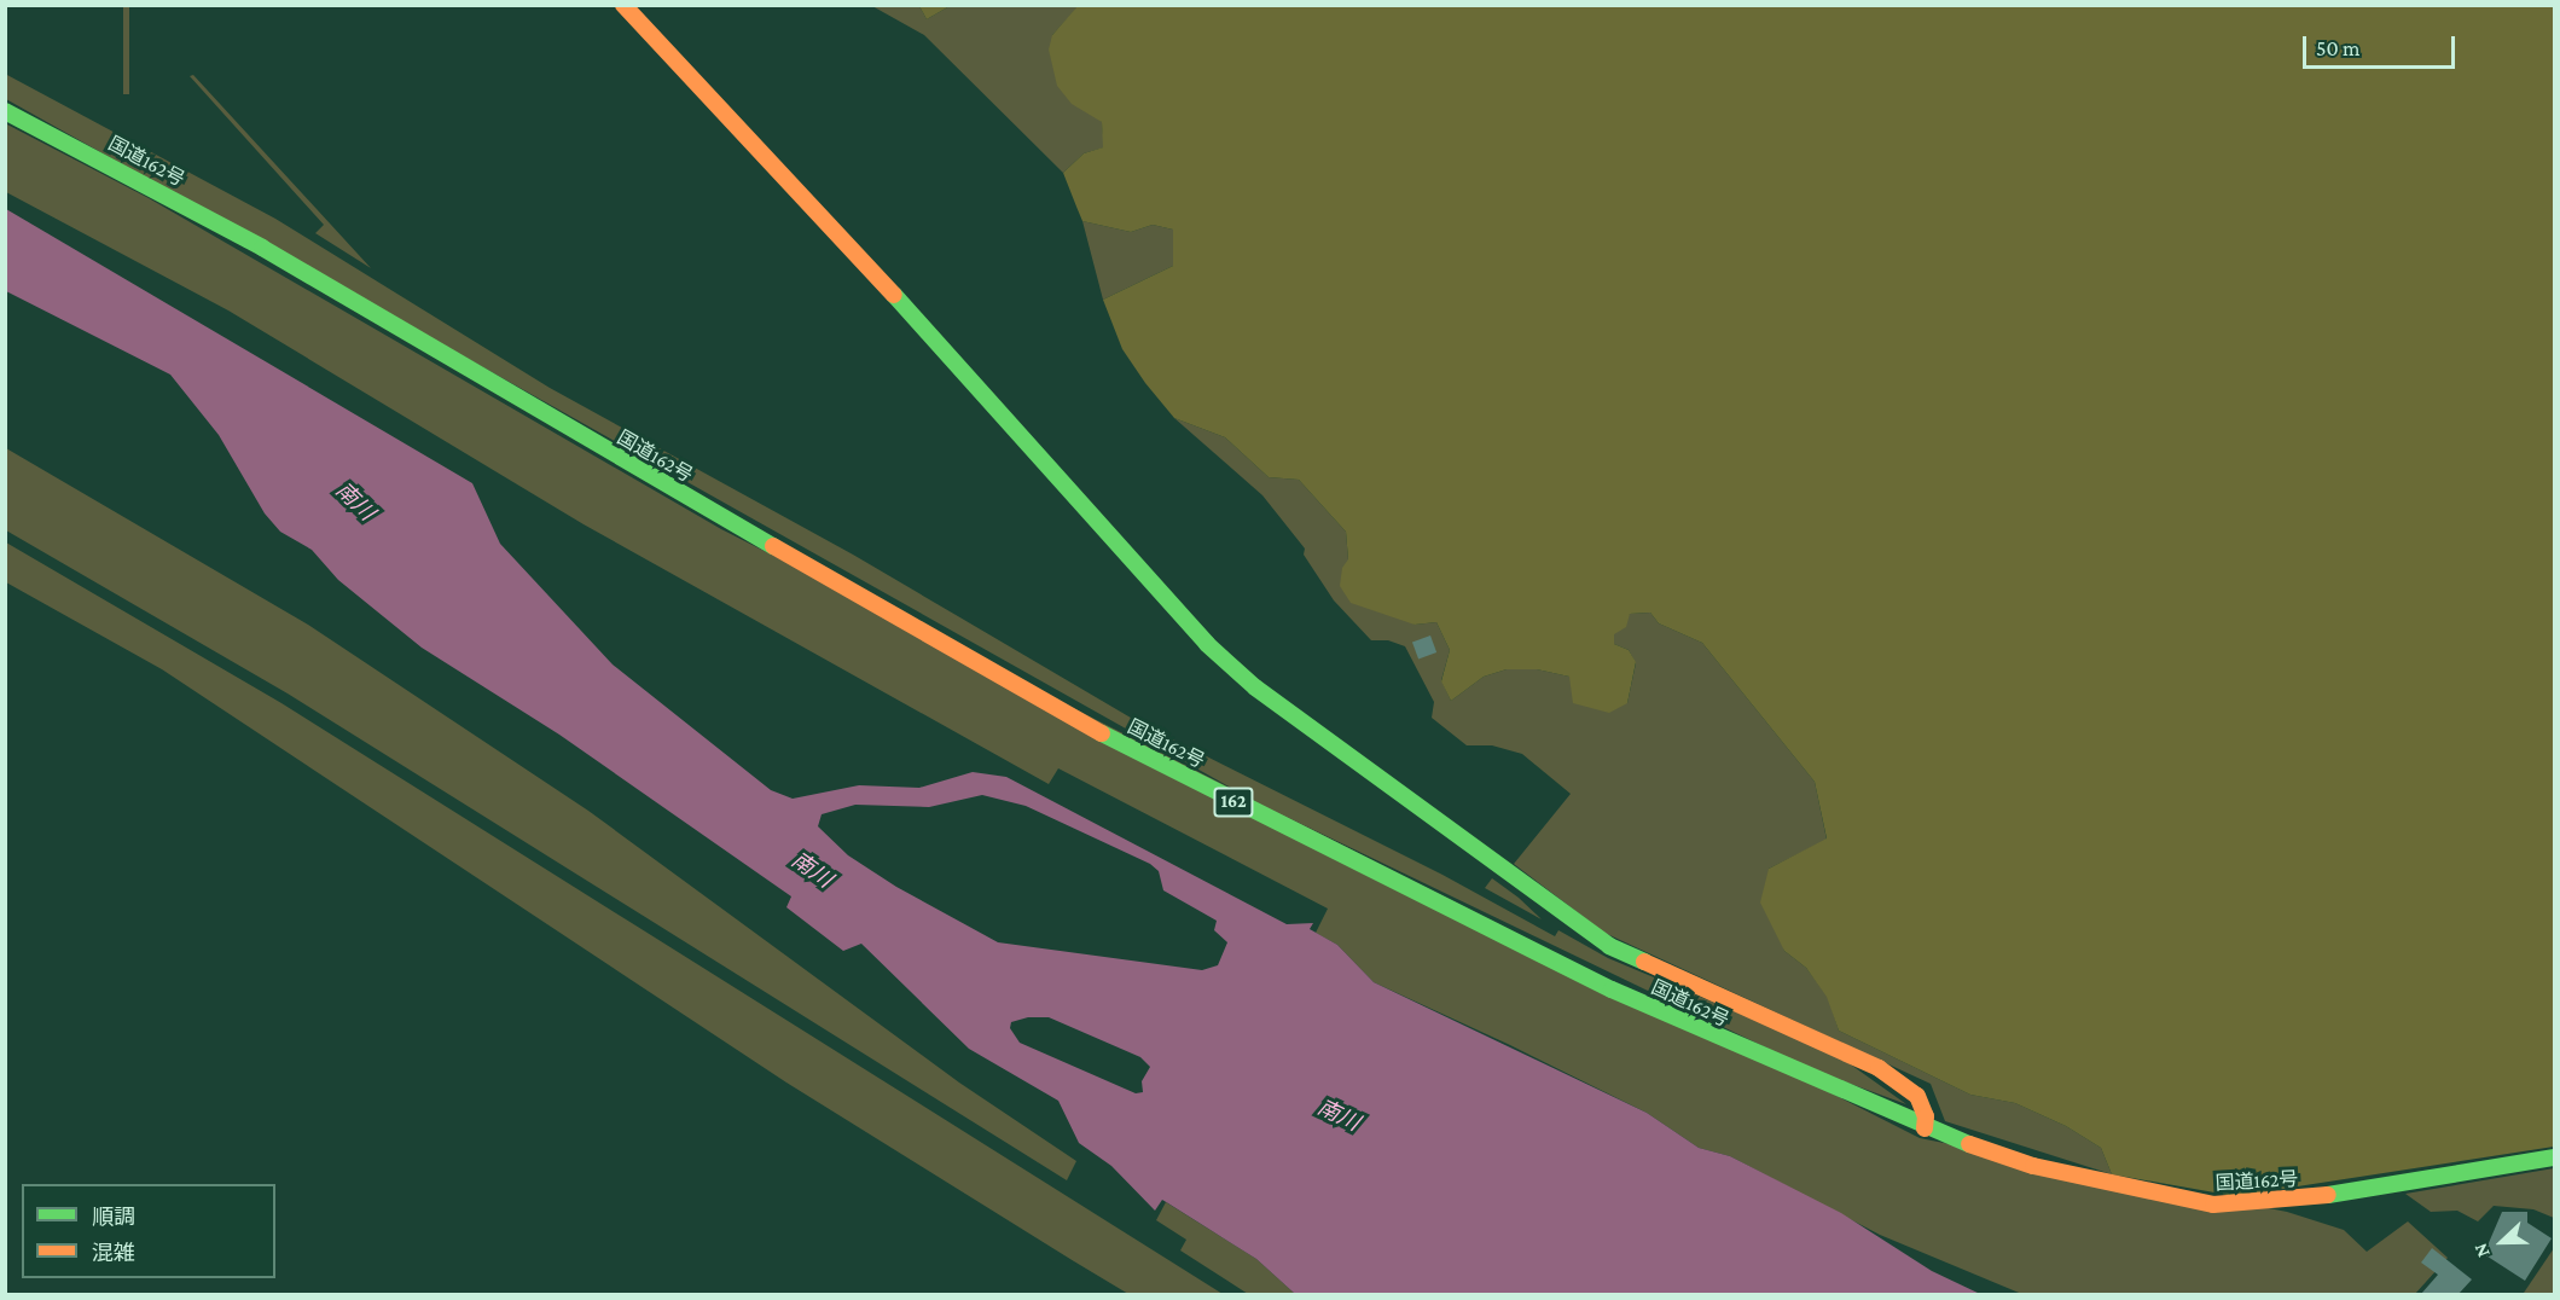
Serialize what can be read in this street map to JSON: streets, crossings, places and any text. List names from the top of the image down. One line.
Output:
{"streets":{"main road":["国道162号","162"]},"water":["南川"],"legend":["順調","混雑"],"scale_bar":"50 m","north":"left"}
